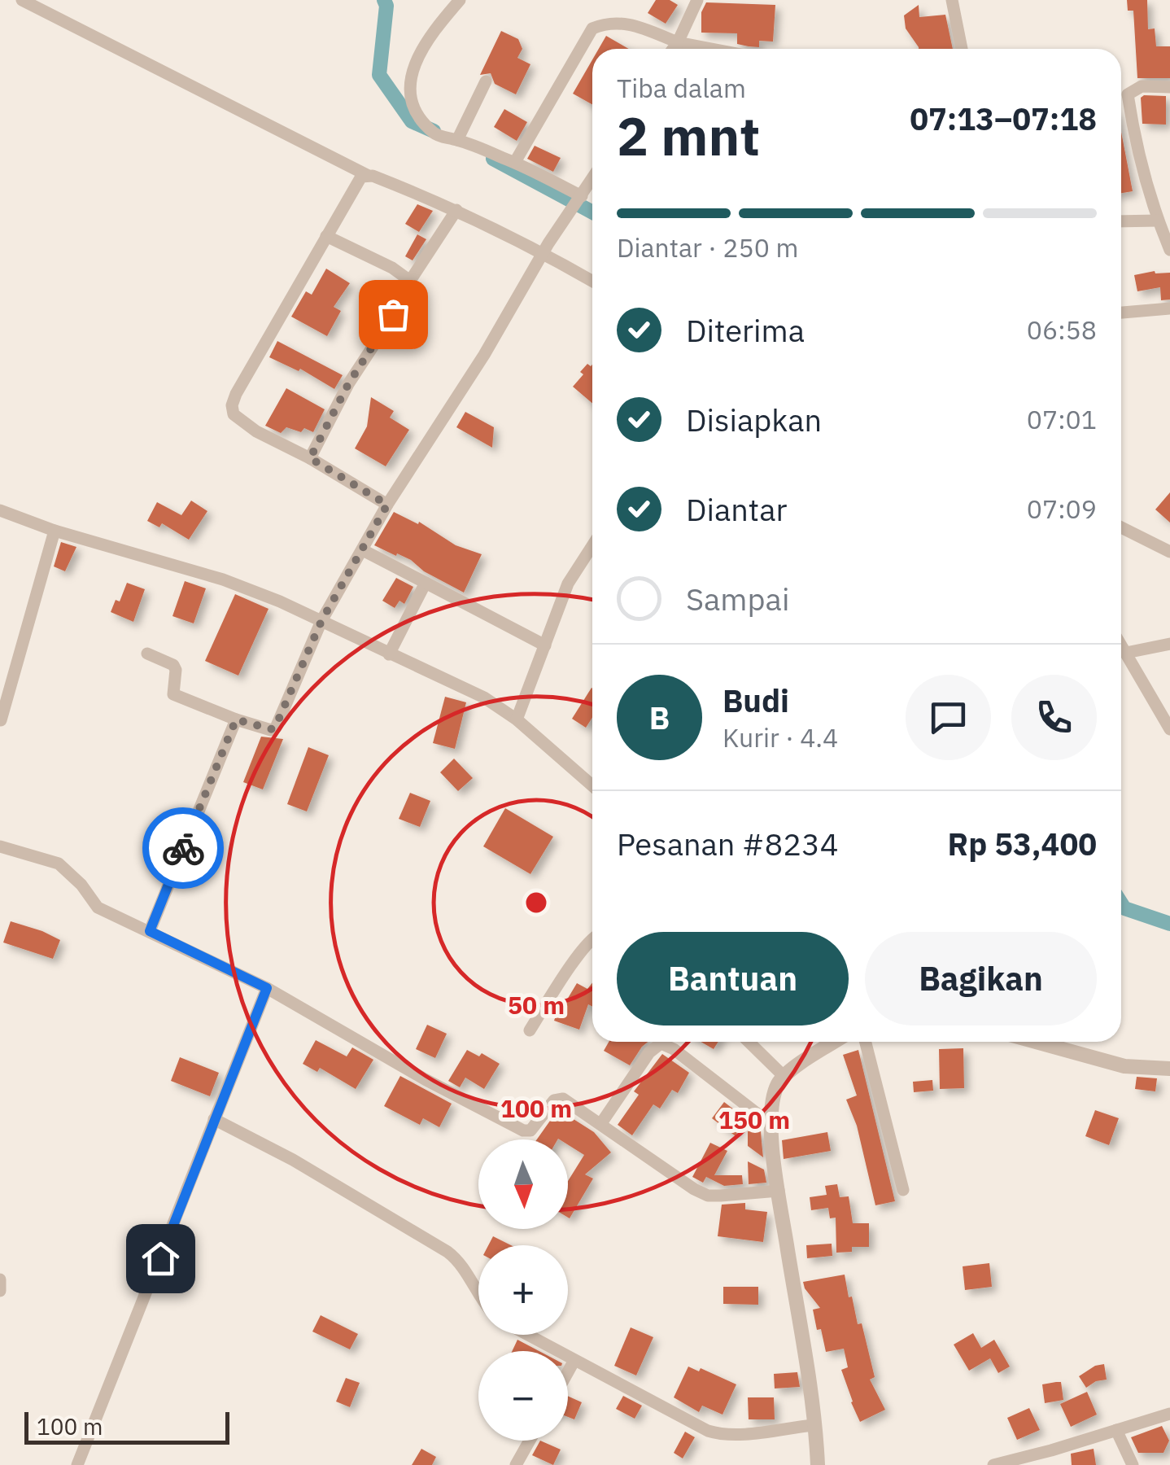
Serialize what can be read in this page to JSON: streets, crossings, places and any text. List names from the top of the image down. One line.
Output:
{"scale_bar":"100 m","north":"bottom","page":{"heading":["2 mnt","Tiba dalam","07:13–07:18"],"panel":["Budi","Kurir · 4.4","Pesanan #8234","Rp 53,400"],"bar":"Diantar · 250 m","list":[["Diterima","06:58"],["Disiapkan","07:01"],["Diantar","07:09"],"Sampai"],"round":"B","buttons":["Bantuan","Bagikan"],"map_buttons":["+","−"],"scale":"100 m"},"rings":["50 m","100 m","150 m"]}
